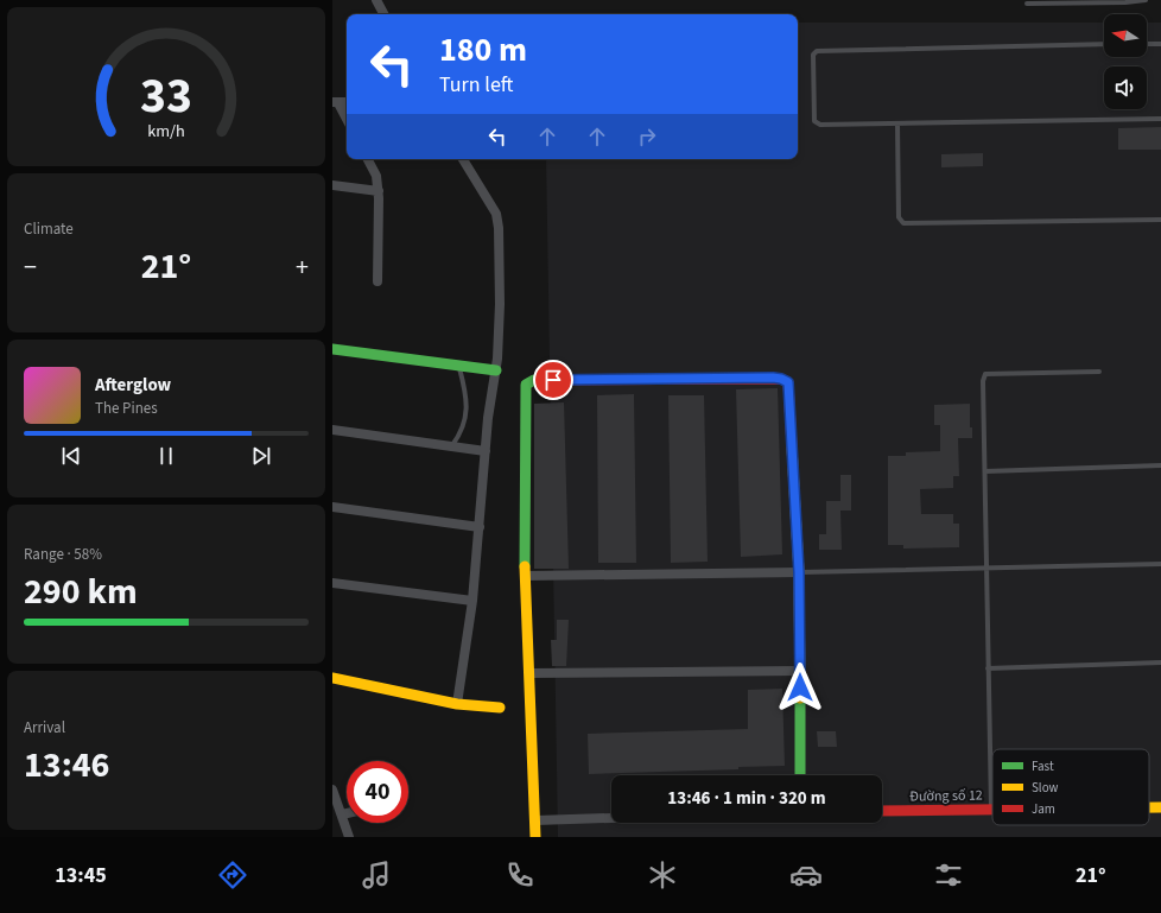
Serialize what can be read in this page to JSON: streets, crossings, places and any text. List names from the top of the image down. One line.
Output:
{"streets":{"street":["Đường số 12"]},"legend":["Fast","Slow","Jam"],"north":"left","page":{"turn":["180 m","Turn left"],"tile":["Climate",["Range · 58%","290 km"],["Arrival","13:46"]],"heat":["−","21°","+"],"song":["Afterglow","The Pines"],"limit":"40","trip":"13:46 · 1 min · 320 m","tabs":["13:45","21°"],"gauge":["33","km/h"]}}
